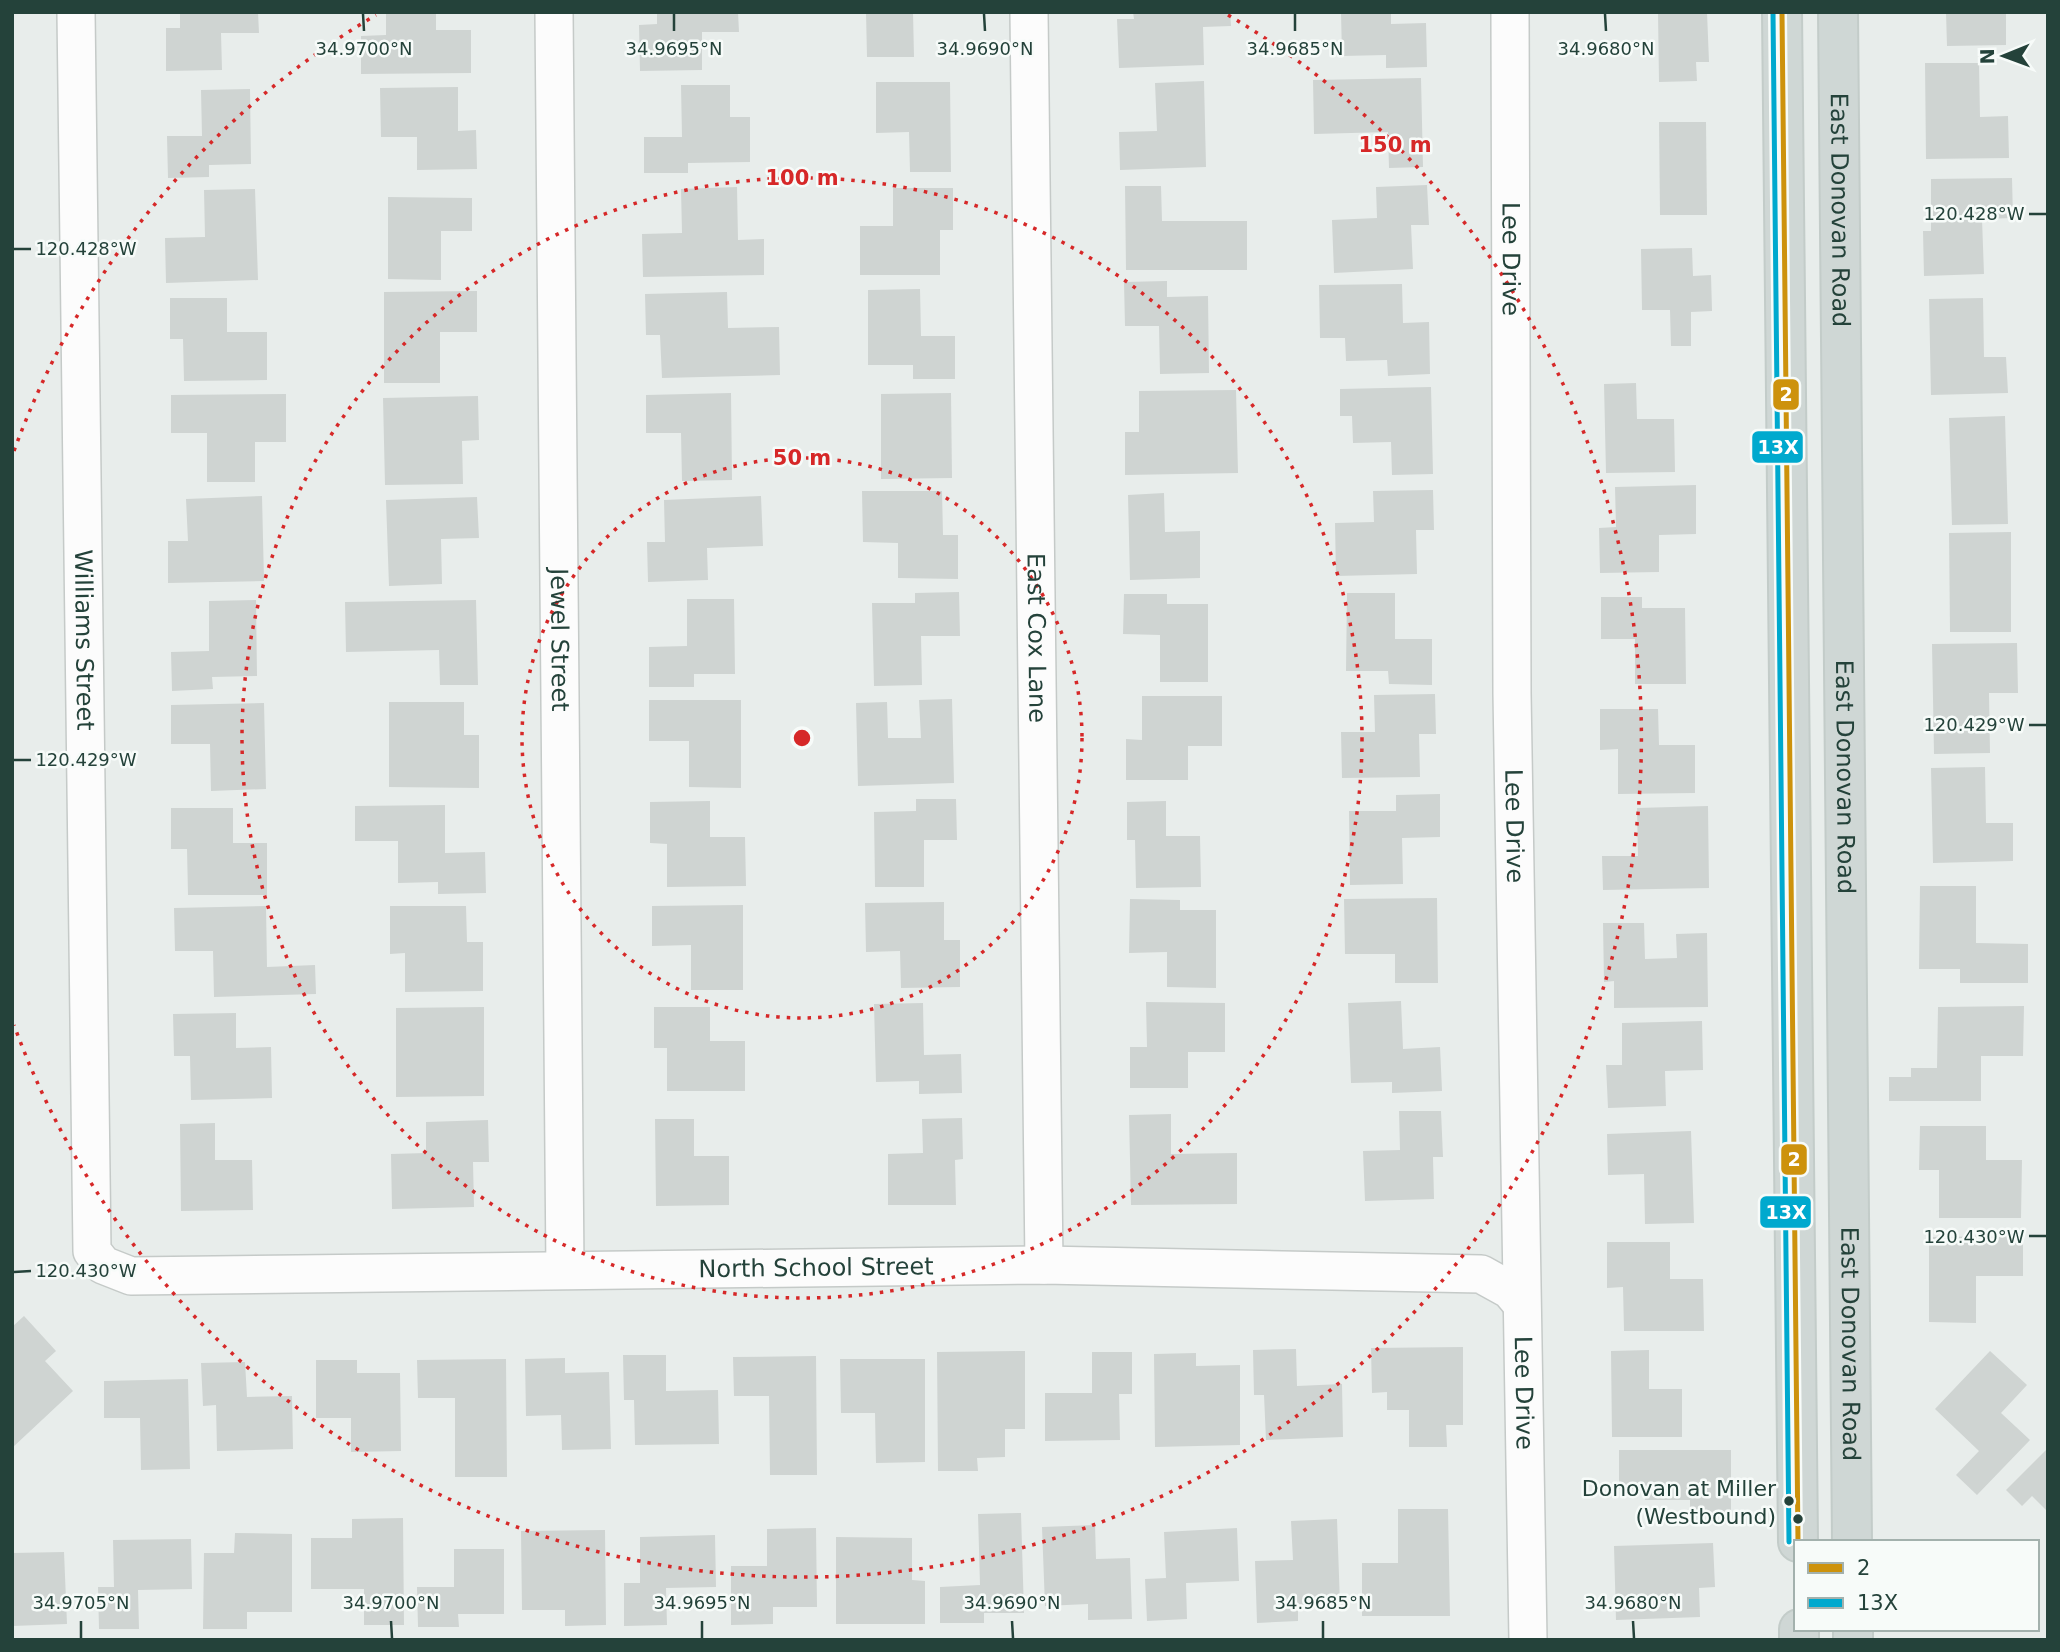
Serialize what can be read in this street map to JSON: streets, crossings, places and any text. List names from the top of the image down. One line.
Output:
{"streets":{"main road":["East Donovan Road"],"street":["Lee Drive","East Cox Lane","Williams Street","Jewel Street","North School Street"]},"crossings":[["Lee Drive","North School Street"],["East Cox Lane","North School Street"],["Williams Street","North School Street"],["Jewel Street","North School Street"]],"places":["Donovan at Miller (Westbound)"],"lines":["transit line 2","transit line 13X"],"legend":["2","13X"],"north":"left","coordinates":["34.9700°N","34.9695°N","34.9690°N","34.9685°N","34.9680°N","120.428°W","120.429°W","120.430°W","34.9705°N"],"rings":["150 m","100 m","50 m"]}
